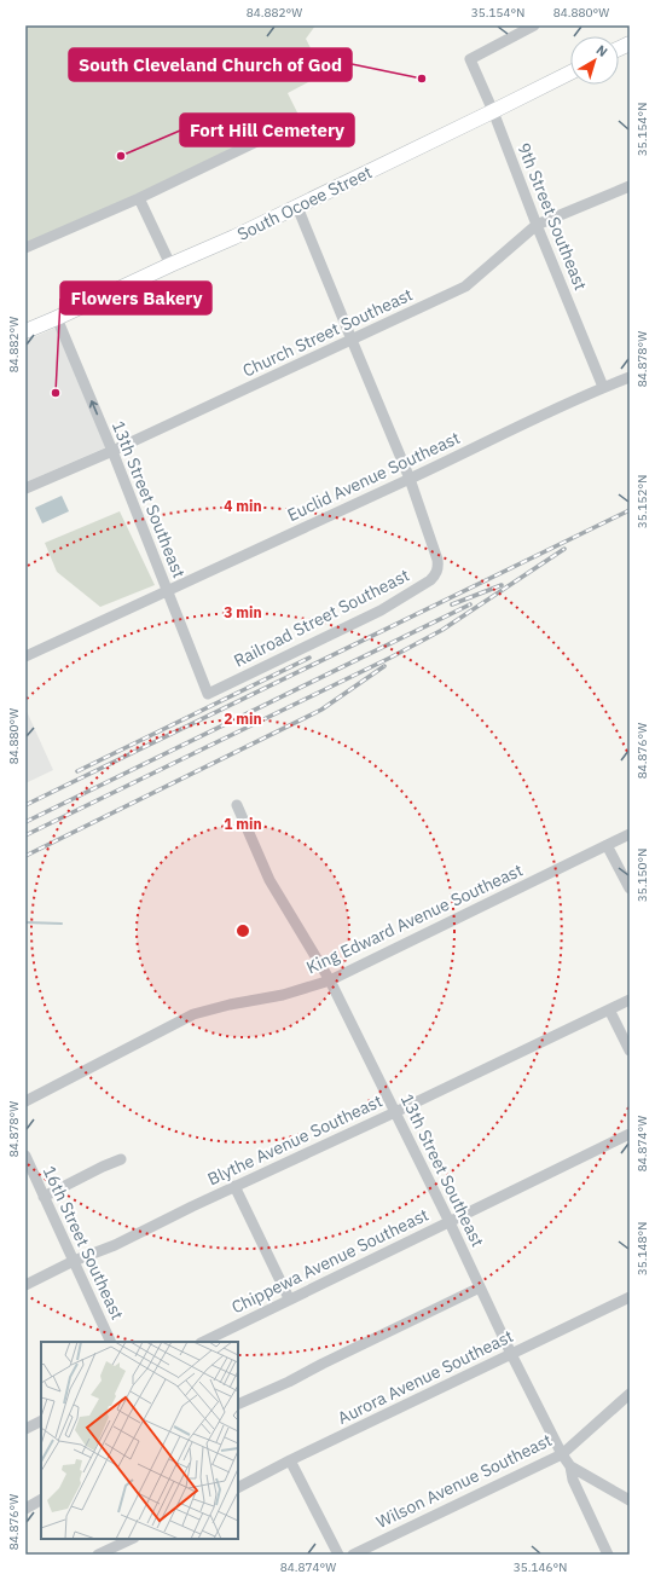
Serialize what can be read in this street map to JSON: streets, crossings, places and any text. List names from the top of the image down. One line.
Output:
{"streets":{"street":["South Ocoee Street","9th Street Southeast","Church Street Southeast","Euclid Avenue Southeast","13th Street Southeast","Railroad Street Southeast","King Edward Avenue Southeast","Blythe Avenue Southeast","16th Street Southeast","Chippewa Avenue Southeast","Aurora Avenue Southeast","Wilson Avenue Southeast"]},"crossings":[["South Ocoee Street","9th Street Southeast"],["South Ocoee Street","13th Street Southeast"],["9th Street Southeast","Church Street Southeast"],["9th Street Southeast","Euclid Avenue Southeast"],["Church Street Southeast","13th Street Southeast"],["Euclid Avenue Southeast","13th Street Southeast"],["Euclid Avenue Southeast","Railroad Street Southeast"],["13th Street Southeast","Railroad Street Southeast"],["13th Street Southeast","King Edward Avenue Southeast"],["13th Street Southeast","Blythe Avenue Southeast"],["13th Street Southeast","Chippewa Avenue Southeast"],["13th Street Southeast","Aurora Avenue Southeast"],["13th Street Southeast","Wilson Avenue Southeast"],["Blythe Avenue Southeast","16th Street Southeast"]],"places":["South Cleveland Church of God","Fort Hill Cemetery","Flowers Bakery"],"north":"top right","coordinates":["84.882°W","35.154°N","84.880°W","84.878°W","35.152°N","84.876°W","35.150°N","84.874°W","35.148°N","35.146°N"],"rings":["4 min","3 min","2 min","1 min"]}
